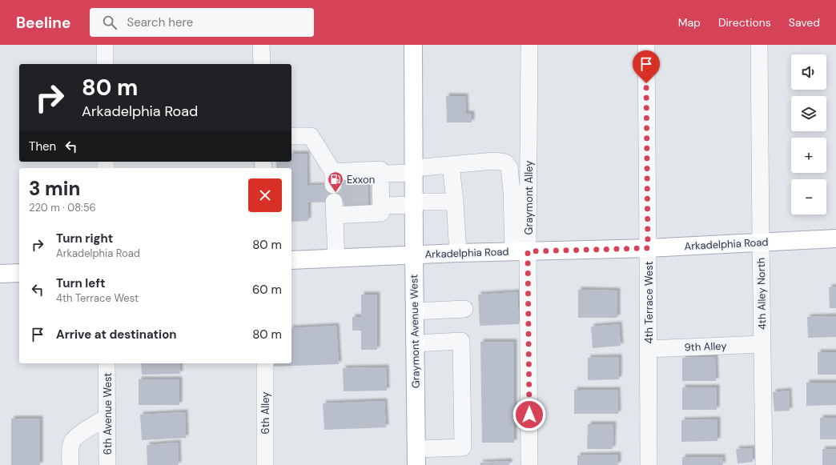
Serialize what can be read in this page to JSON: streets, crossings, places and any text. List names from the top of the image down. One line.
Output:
{"streets":{"main road":["Arkadelphia Road","Graymont Avenue West"],"street":["Graymont Alley","4th Alley North","4th Terrace West","9th Alley","6th Alley","6th Avenue West"]},"crossings":[["Graymont Alley","Arkadelphia Road"],["Arkadelphia Road","4th Alley North"],["Arkadelphia Road","4th Terrace West"],["Arkadelphia Road","Graymont Avenue West"],["4th Alley North","9th Alley"],["4th Terrace West","9th Alley"]],"places":{"fuel station":["Exxon"]},"page":{"header":"Beeline","search":"Search here","nav":["Map","Directions","Saved"],"map_buttons":["+","−"],"turn":["80 m","Arkadelphia Road"],"then":"Then","heading":["3 min","220 m · 08:56"],"list":[{"name":"Turn right","note":"Arkadelphia Road","value":"80 m"},{"name":"Turn left","note":"4th Terrace West","value":"60 m"},{"name":"Arrive at destination","value":"80 m"}]}}
